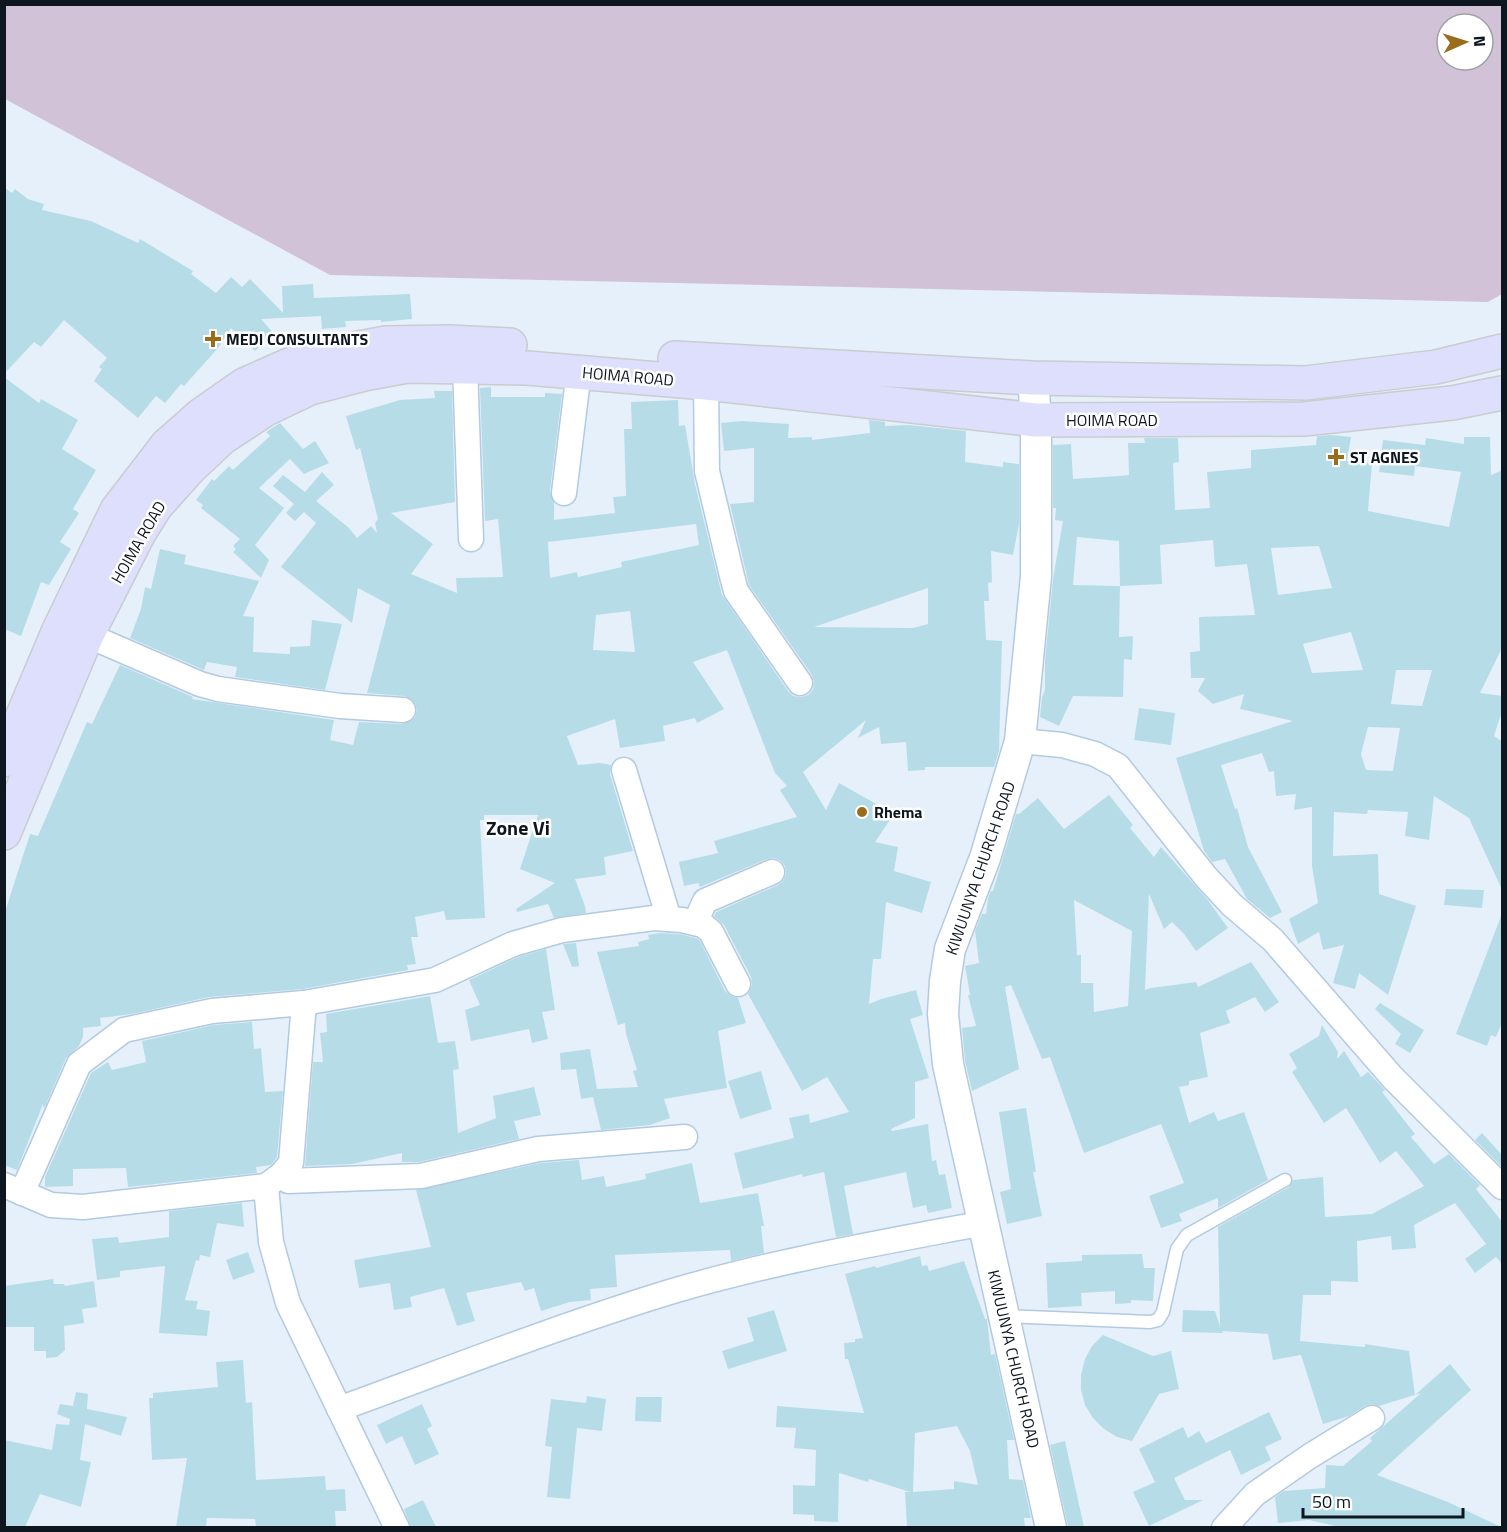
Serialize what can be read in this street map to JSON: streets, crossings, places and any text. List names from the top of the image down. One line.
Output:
{"streets":{"main road":["HOIMA ROAD"],"street":["KIWUUNYA CHURCH ROAD"]},"crossings":[["HOIMA ROAD","KIWUUNYA CHURCH ROAD"]],"districts":["Zone Vi"],"places":{"health":["MEDI CONSULTANTS","ST AGNES"],"other":["Rhema"]},"scale_bar":"50 m","north":"right"}
